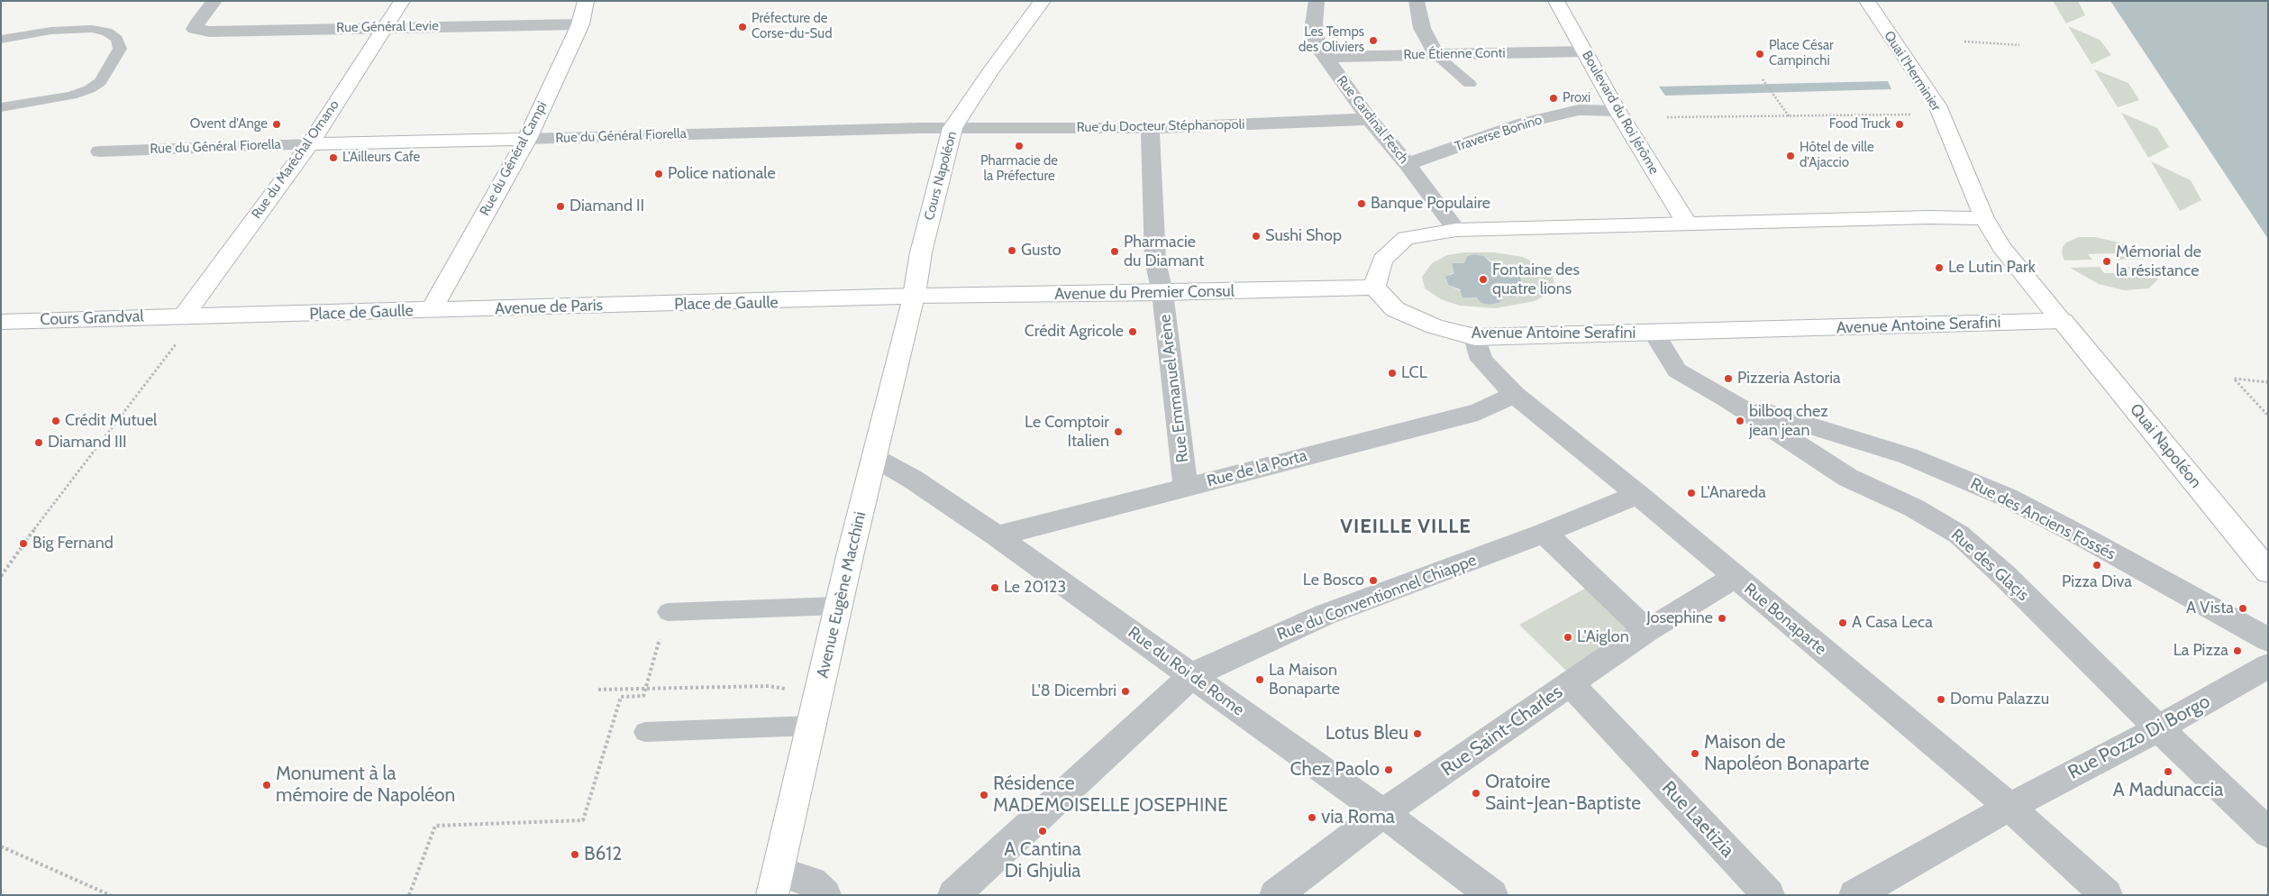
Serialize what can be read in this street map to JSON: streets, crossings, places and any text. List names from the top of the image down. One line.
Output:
{"streets":{"main road":["Quai l'Herminier","Boulevard du Roi Jérôme","Rue du Général Fiorella","Rue du Général Campi","Rue du Maréchal Ornano","Cours Napoléon","Avenue du Premier Consul","Avenue de Paris","Cours Grandval","Avenue Antoine Serafini","Quai Napoléon","Avenue Eugène Macchini"],"street":["Rue Général Levie","Rue Étienne Conti","Rue Cardinal Fesch","Rue du Docteur Stéphanopoli","Traverse Bonino","Rue Emmanuel Arène","Rue de la Porta","Rue des Anciens Fossés","Rue des Glaçis","Rue du Conventionnel Chiappe","Rue Bonaparte","Rue du Roi de Rome","Rue Saint-Charles","Rue Pozzo Di Borgo","Rue Laetizia"]},"crossings":[["Rue Général Levie","Rue du Général Campi"],["Rue Général Levie","Rue du Maréchal Ornano"],["Rue Étienne Conti","Boulevard du Roi Jérôme"],["Rue Étienne Conti","Rue Cardinal Fesch"],["Quai l'Herminier","Avenue Antoine Serafini"],["Quai l'Herminier","Quai Napoléon"],["Boulevard du Roi Jérôme","Traverse Bonino"],["Rue Cardinal Fesch","Rue du Docteur Stéphanopoli"],["Rue Cardinal Fesch","Traverse Bonino"],["Rue du Docteur Stéphanopoli","Rue du Général Fiorella"],["Rue du Docteur Stéphanopoli","Cours Napoléon"],["Rue du Docteur Stéphanopoli","Rue Emmanuel Arène"],["Rue du Général Fiorella","Rue du Général Campi"],["Rue du Général Fiorella","Rue du Maréchal Ornano"],["Rue du Général Fiorella","Cours Napoléon"],["Rue du Général Campi","Avenue de Paris"],["Rue du Maréchal Ornano","Avenue de Paris"],["Rue du Maréchal Ornano","Cours Grandval"],["Cours Napoléon","Avenue du Premier Consul"],["Cours Napoléon","Avenue de Paris"],["Cours Napoléon","Avenue Eugène Macchini"],["Avenue du Premier Consul","Avenue de Paris"],["Avenue du Premier Consul","Avenue Antoine Serafini"],["Avenue du Premier Consul","Rue Emmanuel Arène"],["Avenue du Premier Consul","Avenue Eugène Macchini"],["Avenue de Paris","Cours Grandval"],["Avenue de Paris","Avenue Eugène Macchini"],["Avenue Antoine Serafini","Quai Napoléon"],["Avenue Antoine Serafini","Rue des Glaçis"],["Avenue Antoine Serafini","Rue Bonaparte"],["Rue Emmanuel Arène","Rue de la Porta"],["Rue de la Porta","Rue Bonaparte"],["Rue de la Porta","Rue du Roi de Rome"],["Rue des Anciens Fossés","Rue des Glaçis"],["Rue des Glaçis","Rue Pozzo Di Borgo"],["Avenue Eugène Macchini","Rue du Roi de Rome"],["Rue du Conventionnel Chiappe","Rue Bonaparte"],["Rue du Conventionnel Chiappe","Rue du Roi de Rome"],["Rue Bonaparte","Rue Saint-Charles"],["Rue Bonaparte","Rue Pozzo Di Borgo"],["Rue du Roi de Rome","Rue Saint-Charles"],["Rue Saint-Charles","Rue Laetizia"]],"districts":["VIEILLE VILLE"],"places":["Préfecture de Corse-du-Sud","Les Temps des Oliviers","Place César Campinchi","Proxi","Ovent d'Ange","Food Truck","Pharmacie de la Préfecture","Hôtel de ville d’Ajaccio","L'Ailleurs Cafe","Police nationale","Banque Populaire","Diamand II","Sushi Shop","Gusto","Pharmacie du Diamant","Mémorial de la résistance","Le Lutin Park","Fontaine des quatre lions","Crédit Agricole","LCL","Pizzeria Astoria","Crédit Mutuel","bilboq chez jean jean","Le Comptoir Italien","Diamand III","L'Anareda","Big Fernand","Pizza Diva","Le Bosco","Le 20123","A Vista","Josephine","A Casa Leca","L'Aiglon","La Pizza","La Maison Bonaparte","L'8 Dicembri","Domu Palazzu","Lotus Bleu","Maison de Napoléon Bonaparte","Chez Paolo","A Madunaccia","Monument à la mémoire de Napoléon","Oratoire Saint-Jean-Baptiste","Résidence MADEMOISELLE JOSEPHINE","via Roma","A Cantina Di Ghjulia","B612"]}
